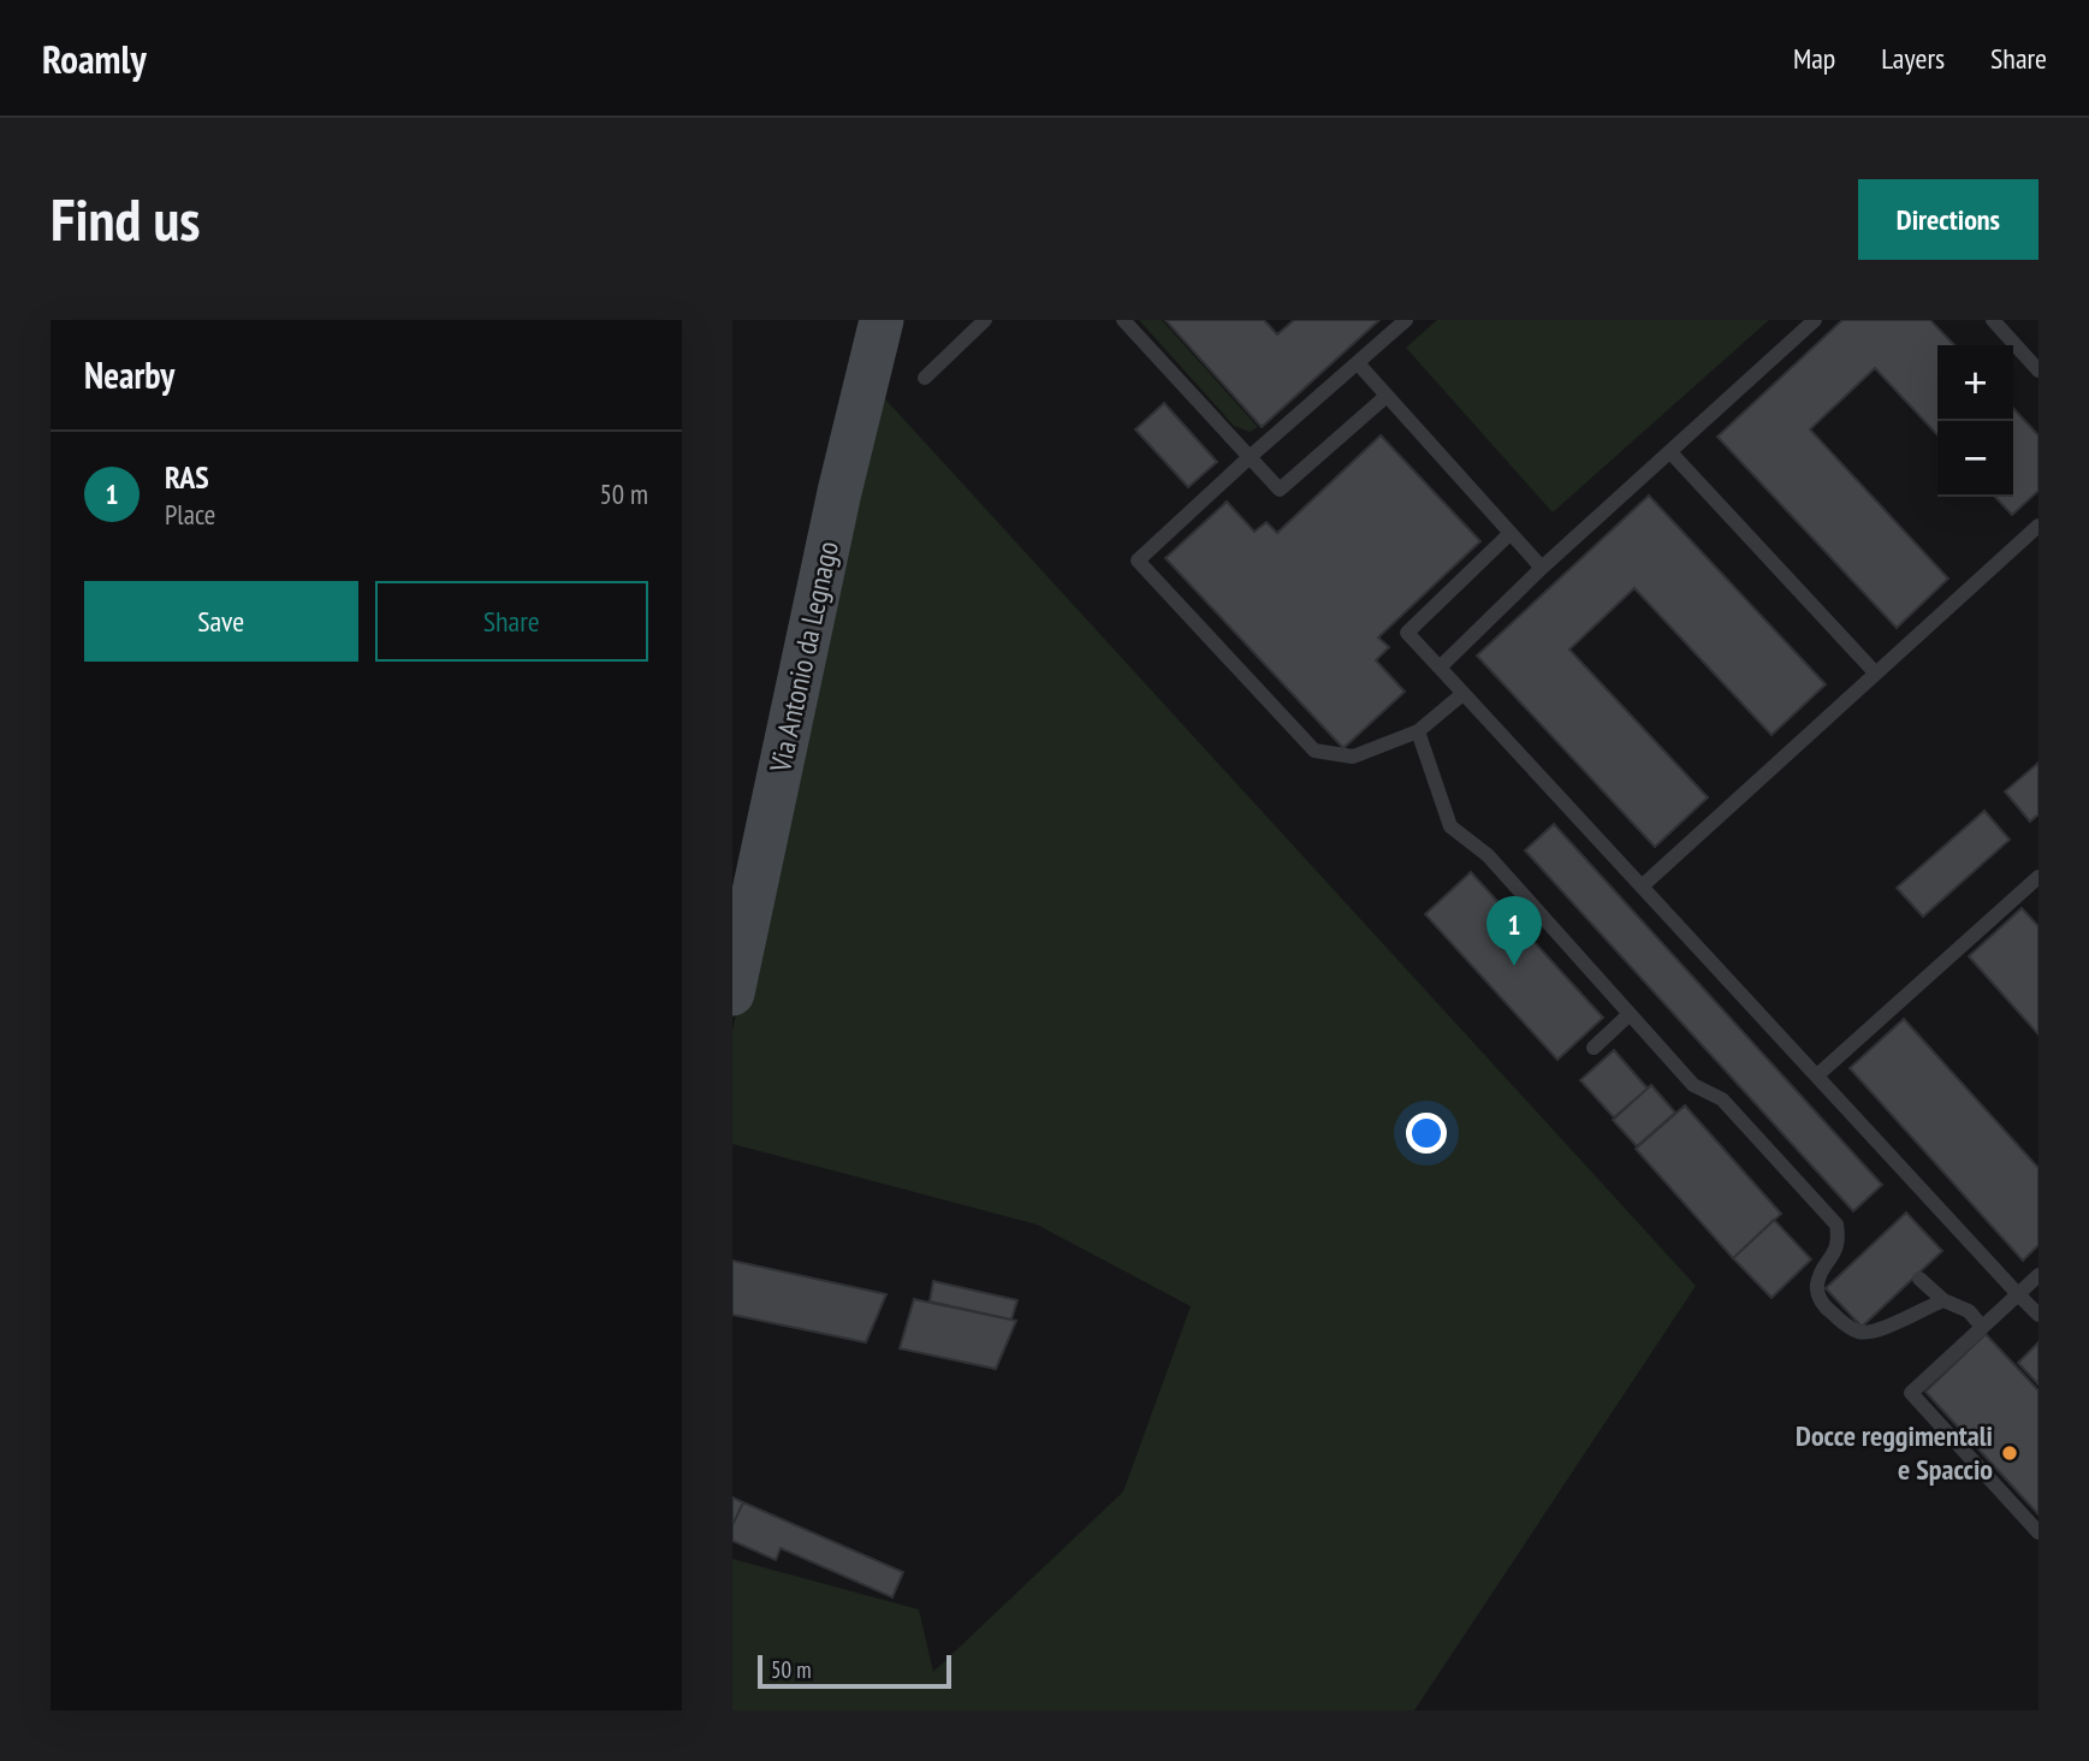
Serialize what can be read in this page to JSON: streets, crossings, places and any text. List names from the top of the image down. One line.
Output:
{"streets":{"street":["Via Antonio da Legnago"]},"places":["Docce reggimentali e Spaccio"],"scale_bar":"50 m","page":{"header":"Roamly","nav":["Map","Layers","Share"],"buttons":["Directions",["Save","Share"]],"title":"Find us","heading":"Nearby","map_buttons":["+","−"],"list":[{"mark":"1","name":"RAS","note":"Place","value":"50 m"}],"pins":"1","scale":"50 m"}}
